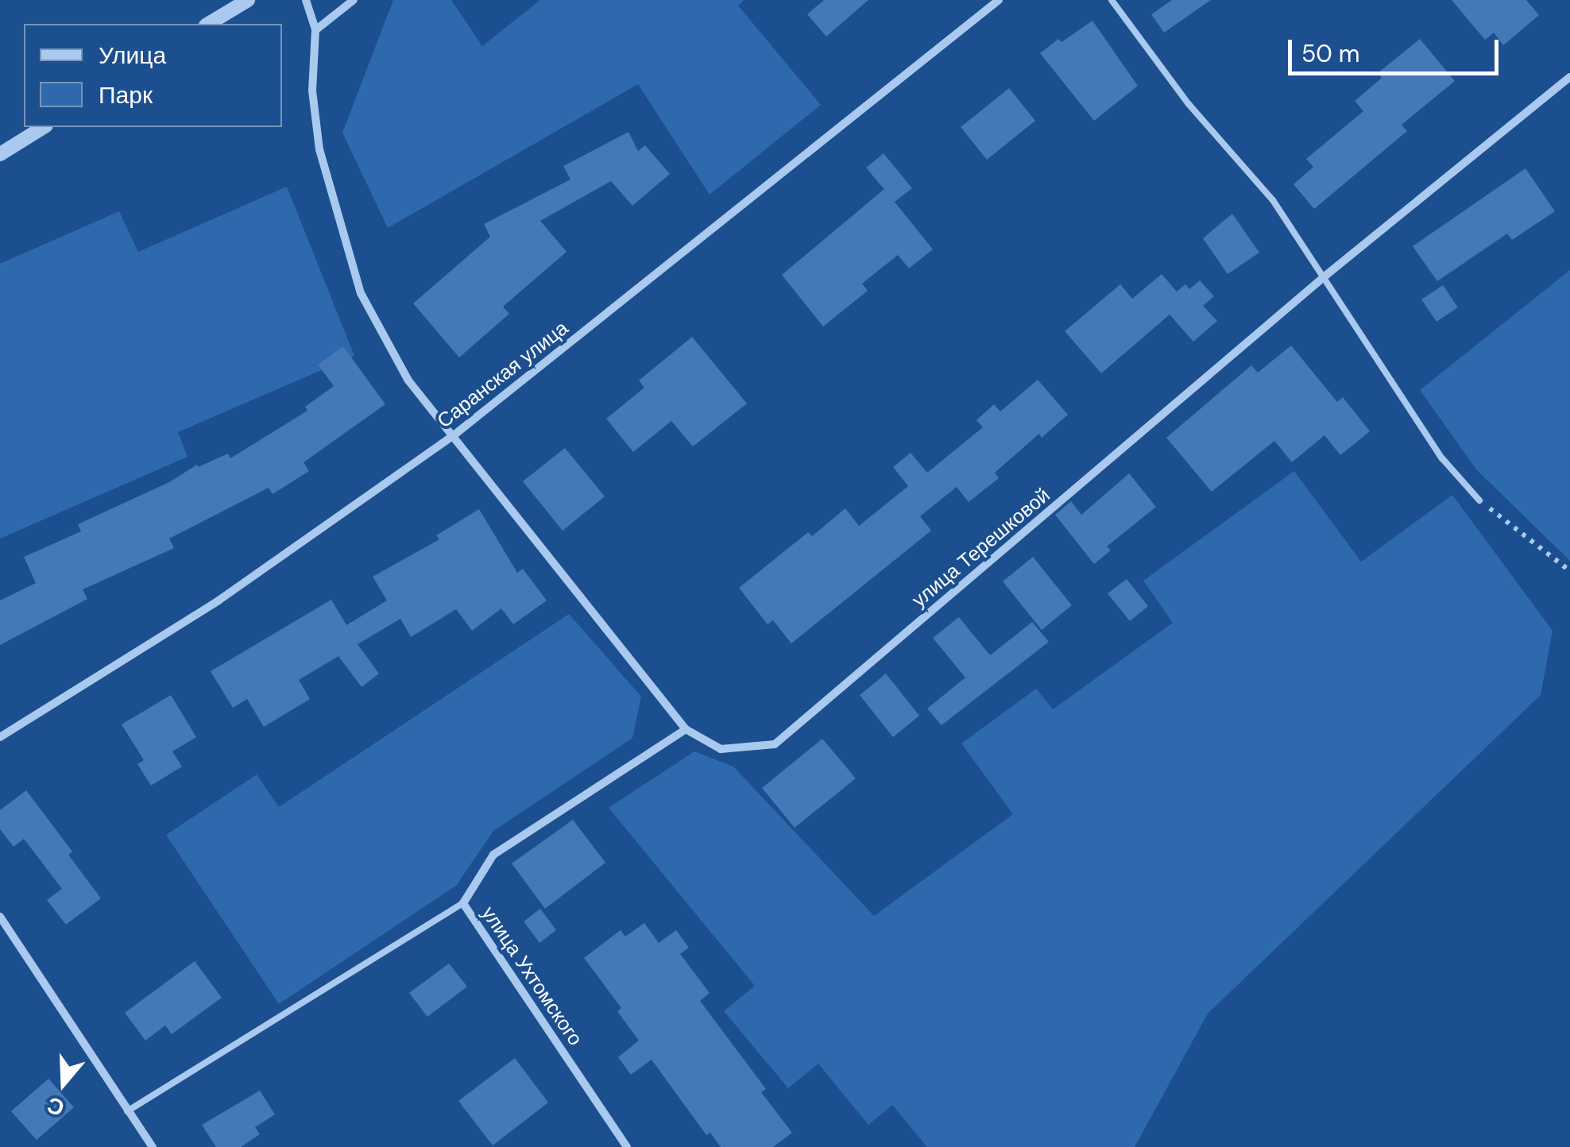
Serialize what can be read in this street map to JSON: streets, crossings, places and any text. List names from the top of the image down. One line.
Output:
{"streets":{"street":["Саранская улица","улица Терешковой","улица Ухтомского"]},"crossings":[["Саранская улица","улица Терешковой"],["улица Терешковой","улица Ухтомского"]],"legend":["Улица","Парк"],"scale_bar":"50 m","north":"bottom"}
